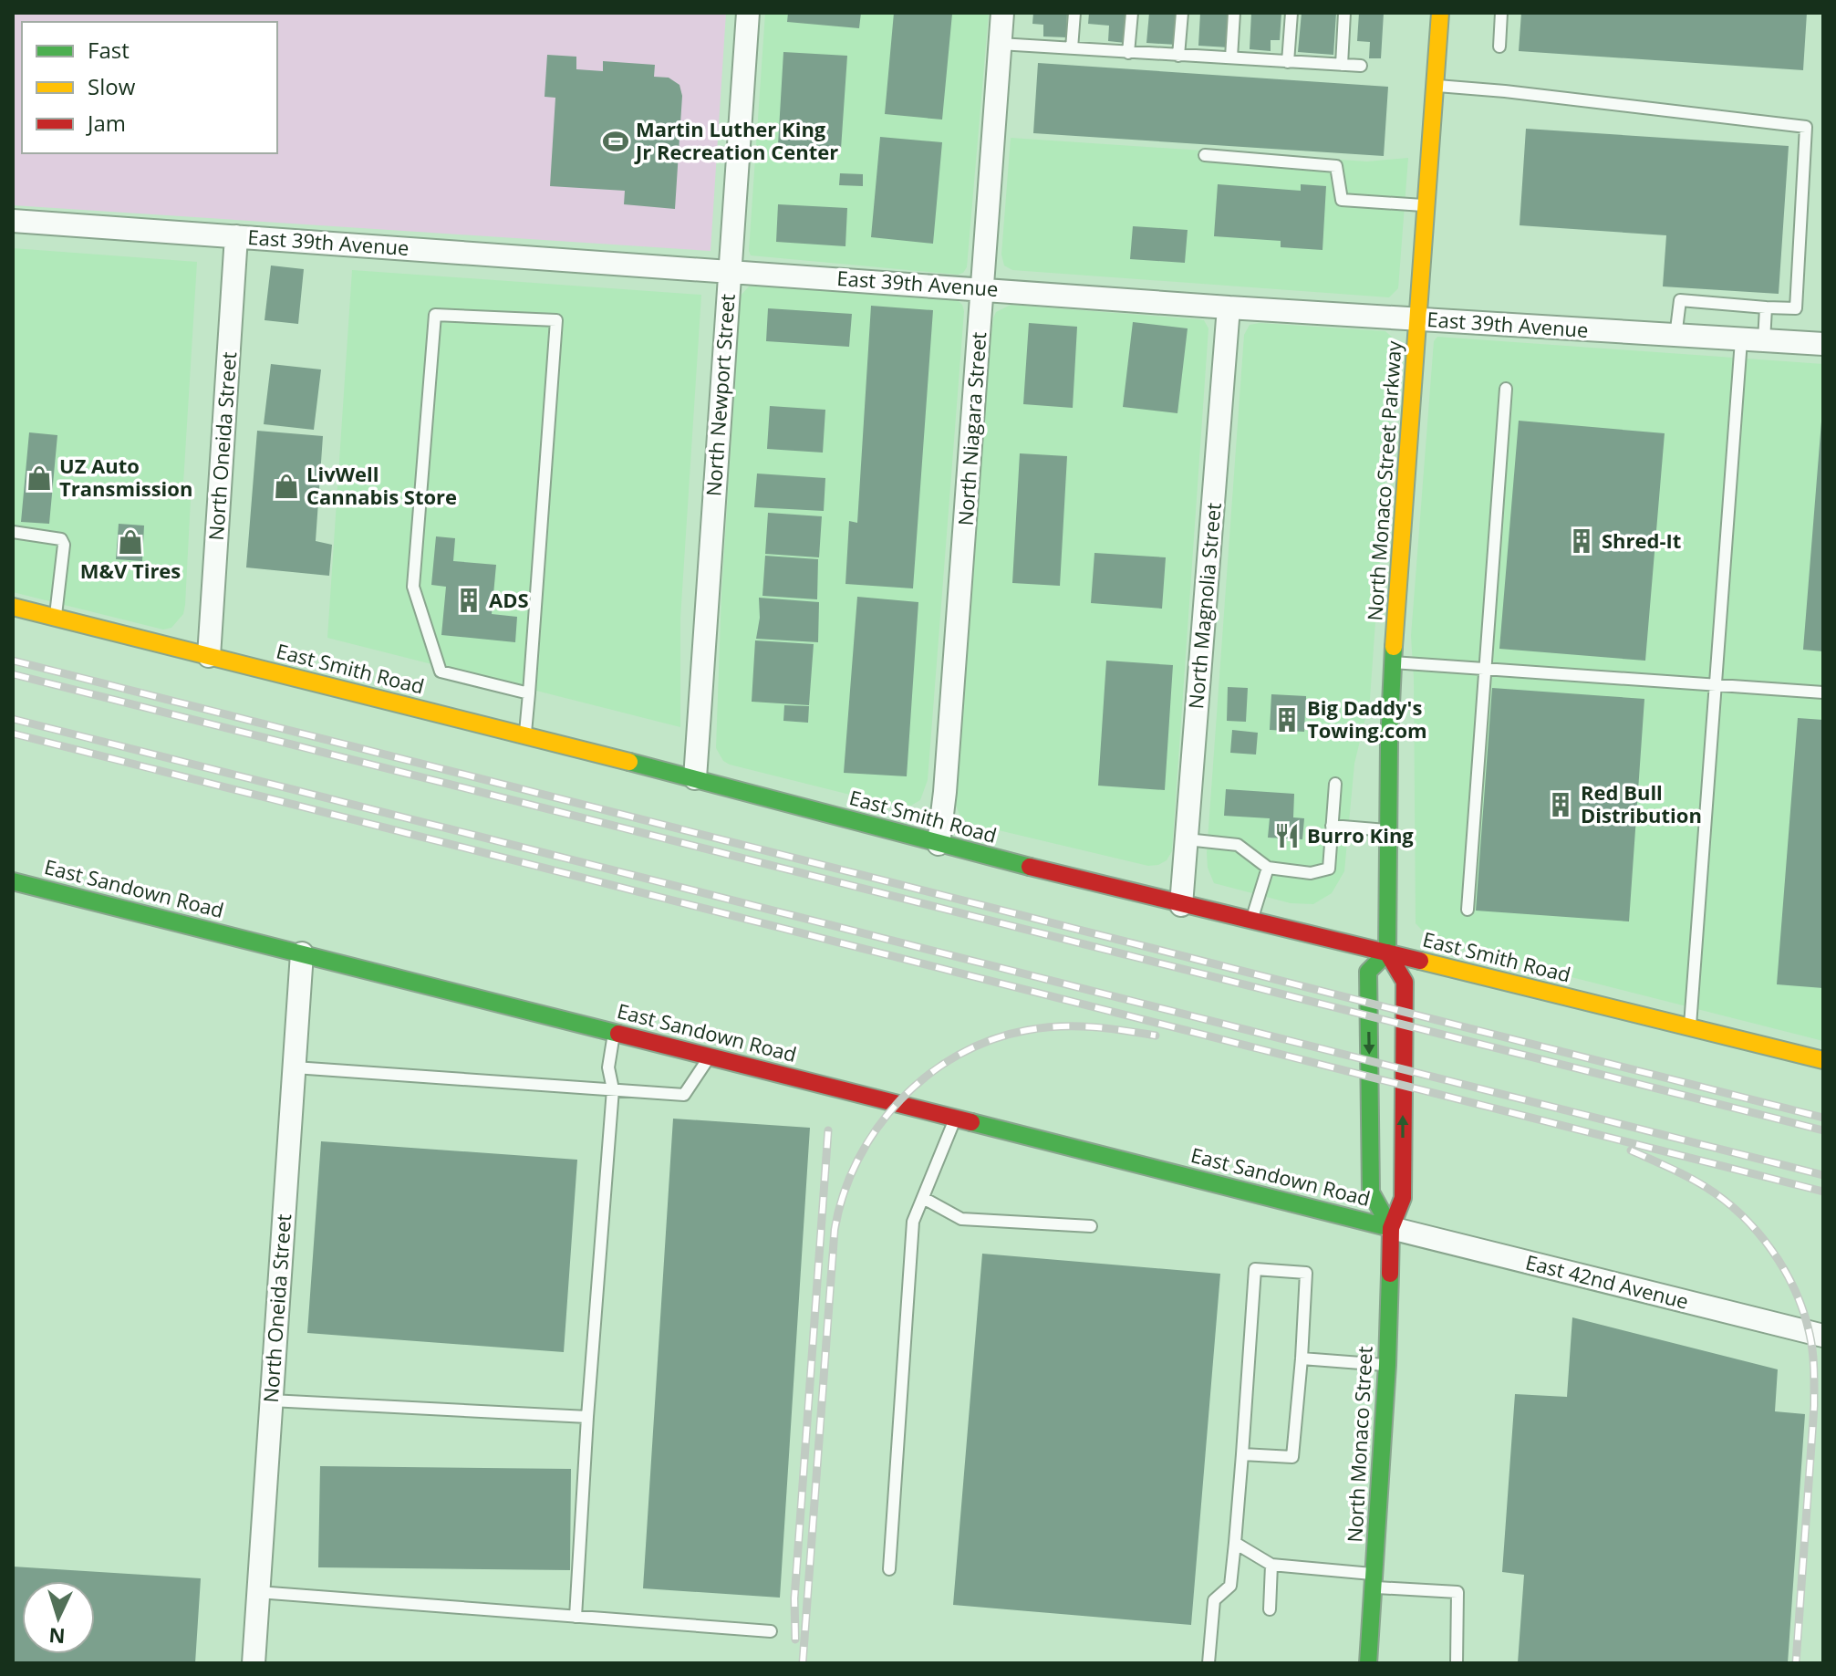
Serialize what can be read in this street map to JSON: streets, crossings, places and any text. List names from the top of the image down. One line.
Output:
{"streets":{"street":["East 39th Avenue","North Newport Street","North Niagara Street","North Oneida Street","North Monaco Street Parkway","North Magnolia Street","East Smith Road","East Sandown Road","East 42nd Avenue","North Monaco Street"]},"crossings":[["East 39th Avenue","North Newport Street"],["East 39th Avenue","North Niagara Street"],["East 39th Avenue","North Oneida Street"],["East 39th Avenue","North Monaco Street Parkway"],["East 39th Avenue","North Magnolia Street"],["North Newport Street","East Smith Road"],["North Niagara Street","East Smith Road"],["North Oneida Street","East Smith Road"],["North Oneida Street","East Sandown Road"],["North Monaco Street Parkway","East Smith Road"],["North Monaco Street Parkway","North Monaco Street"],["North Magnolia Street","East Smith Road"],["East Smith Road","North Monaco Street"],["East Sandown Road","East 42nd Avenue"],["East Sandown Road","North Monaco Street"],["East 42nd Avenue","North Monaco Street"]],"places":{"sports":["Martin Luther King Jr Recreation Center"],"shop":["UZ Auto Transmission","LivWell Cannabis Store","M&V Tires"],"building":["Shred-It","ADS","Big Daddy's Towing.com","Red Bull Distribution"],"restaurant":["Burro King"]},"legend":["Fast","Slow","Jam"],"north":"bottom"}
